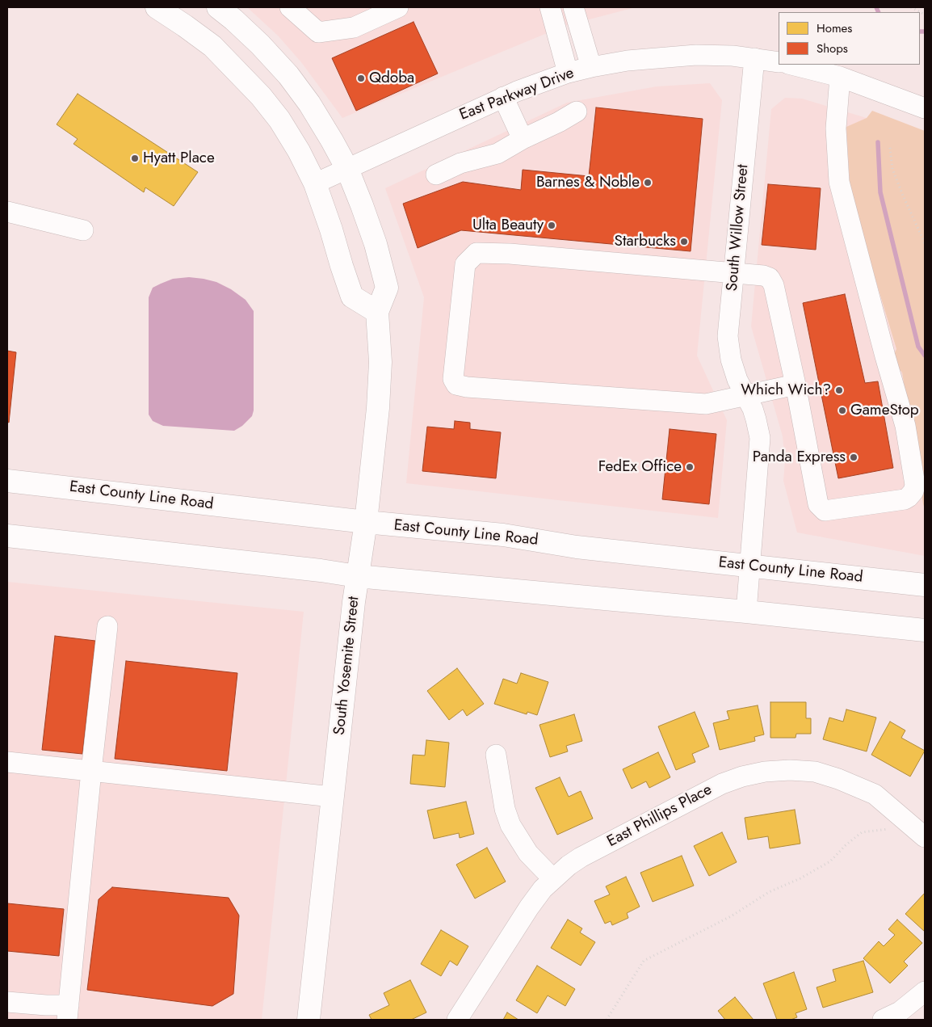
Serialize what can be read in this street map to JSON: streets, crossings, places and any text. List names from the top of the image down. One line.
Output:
{"streets":{"main road":["East County Line Road","South Yosemite Street"],"street":["East Parkway Drive","South Willow Street","East Phillips Place"]},"crossings":[["East Parkway Drive","South Willow Street"],["East Parkway Drive","South Yosemite Street"],["South Willow Street","East County Line Road"],["East County Line Road","South Yosemite Street"]],"places":["Qdoba","Hyatt Place","Barnes & Noble","Ulta Beauty","Starbucks","Which Wich?","GameStop","Panda Express","FedEx Office"],"legend":["Homes","Shops"]}
